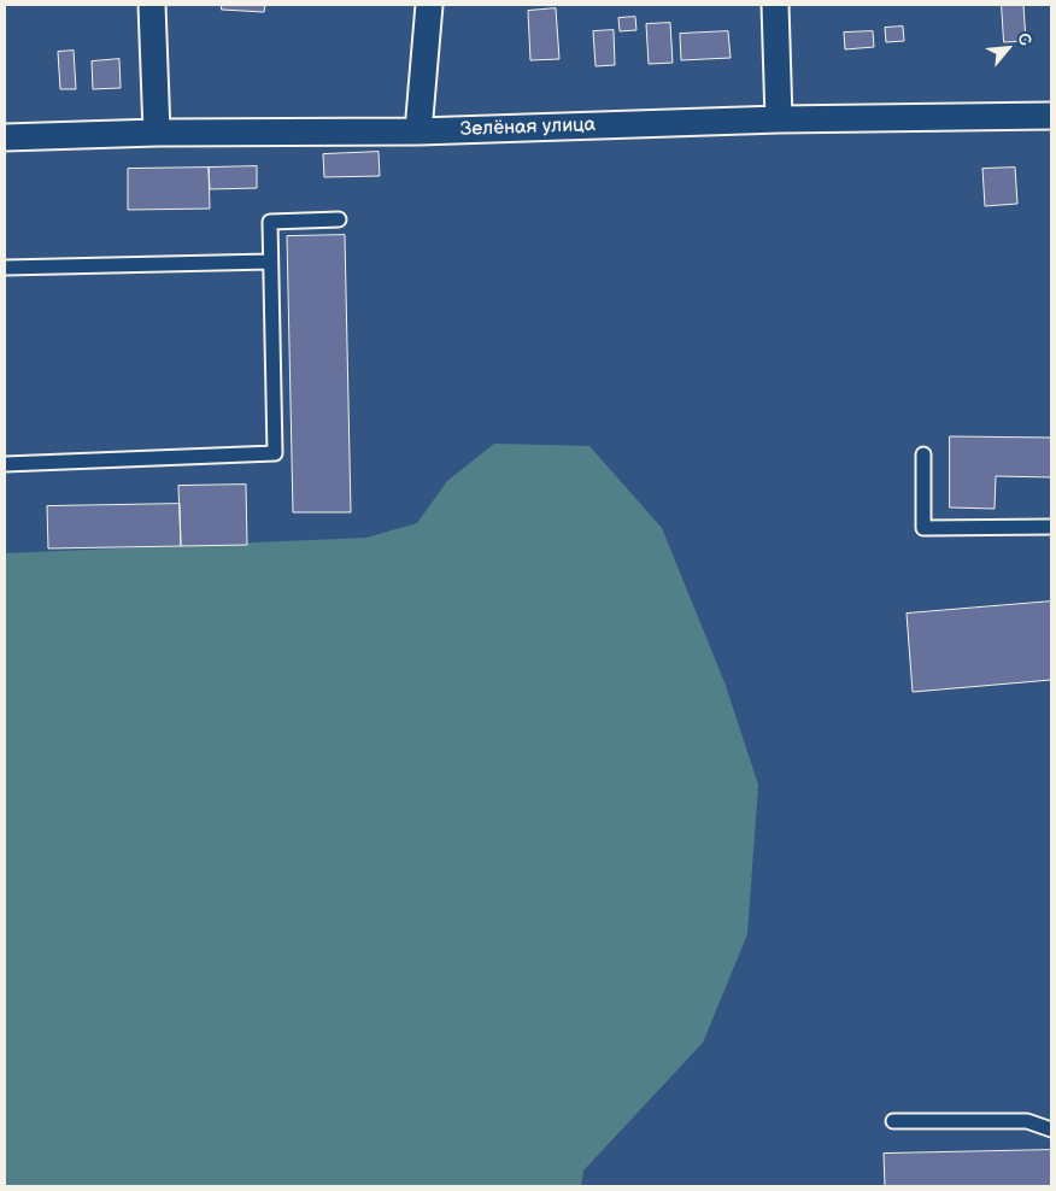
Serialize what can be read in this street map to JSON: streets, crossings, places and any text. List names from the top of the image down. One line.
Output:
{"streets":{"street":["Зелёная улица"]},"north":"top right"}
